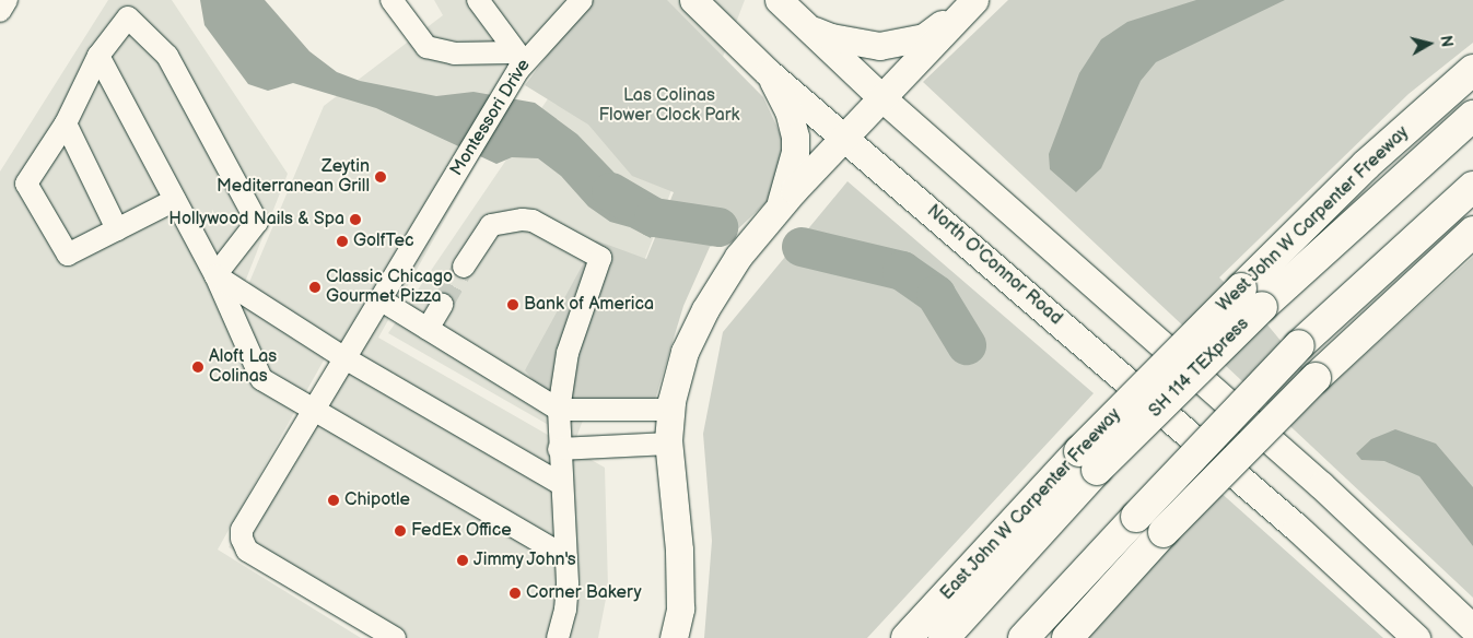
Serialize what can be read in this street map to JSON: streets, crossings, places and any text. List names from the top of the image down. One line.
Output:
{"streets":{"highway":["West John W Carpenter Freeway","SH 114 TEXpress","East John W Carpenter Freeway"],"main road":["North O'Connor Road"],"lane":["Montessori Drive"]},"crossings":[["West John W Carpenter Freeway","SH 114 TEXpress"],["West John W Carpenter Freeway","East John W Carpenter Freeway"],["SH 114 TEXpress","East John W Carpenter Freeway"]],"parks":["Las Colinas Flower Clock Park"],"places":["Zeytin Mediterranean Grill","Hollywood Nails & Spa","GolfTec","Classic Chicago Gourmet Pizza","Bank of America","Aloft Las Colinas","Chipotle","FedEx Office","Jimmy John's","Corner Bakery"],"north":"right"}
